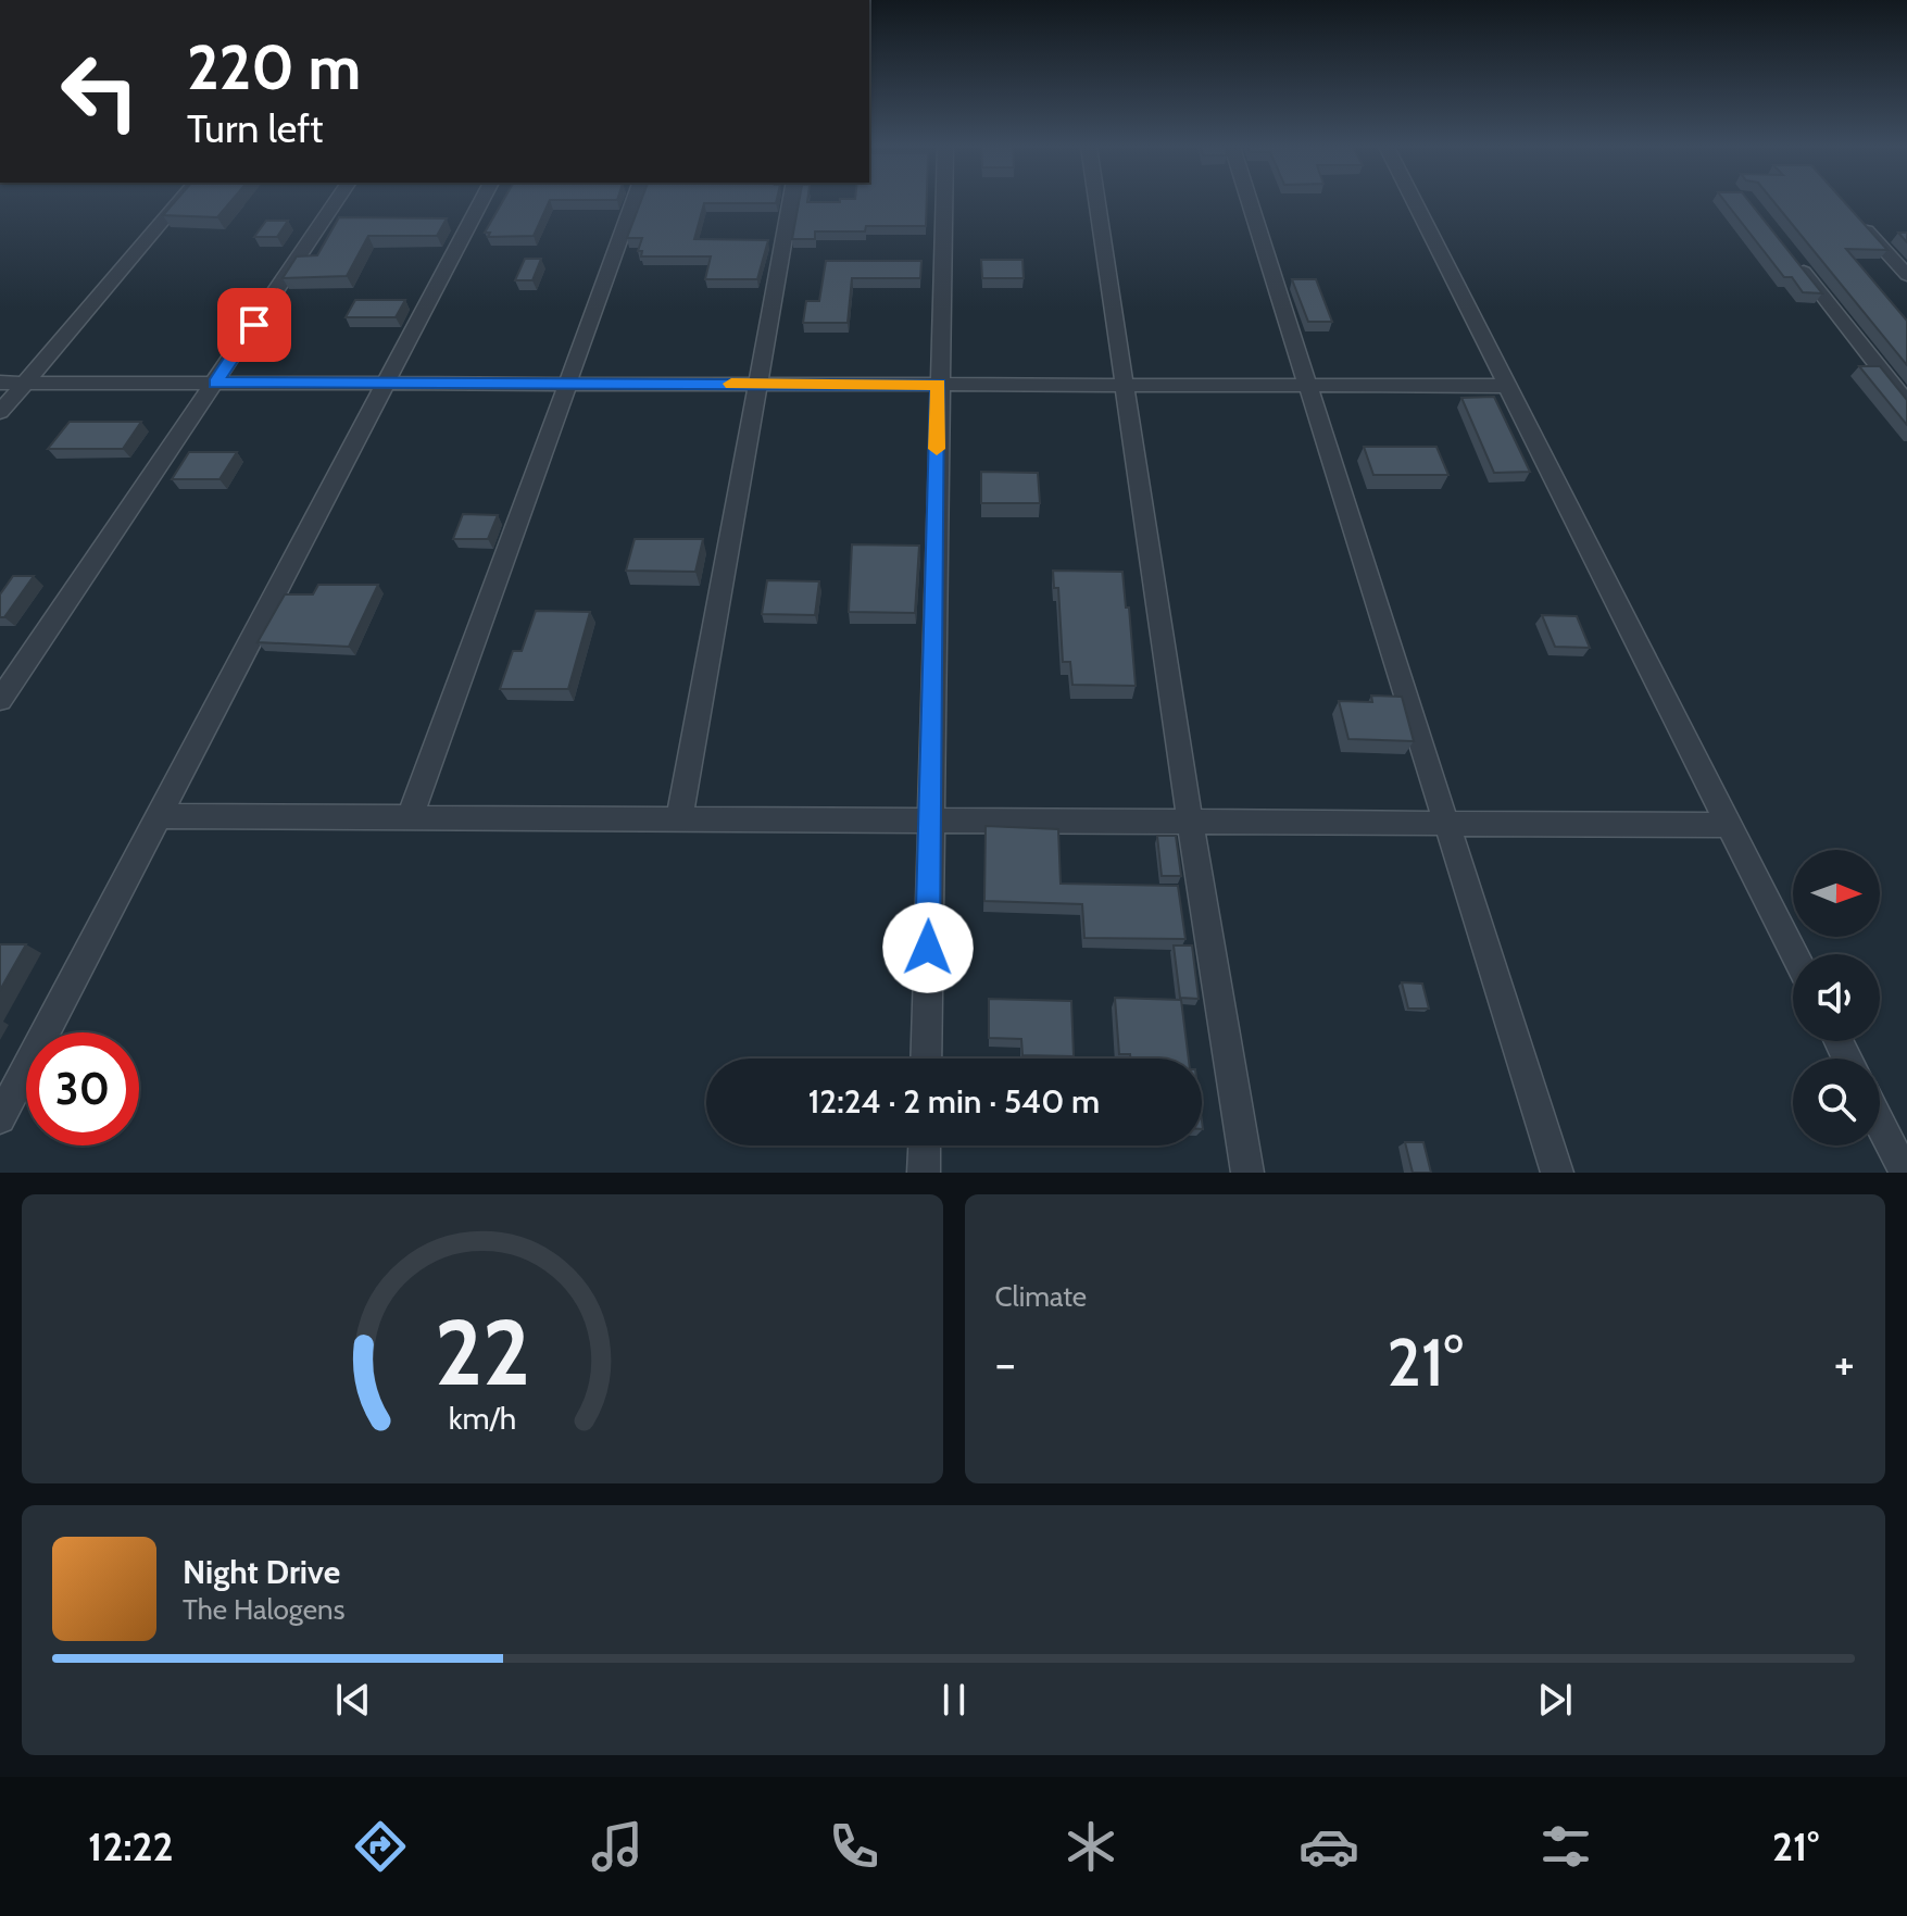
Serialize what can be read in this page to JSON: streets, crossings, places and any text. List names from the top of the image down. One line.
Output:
{"north":"right","page":{"turn":["220 m","Turn left"],"limit":"30","trip":"12:24 · 2 min · 540 m","tile":"Climate","heat":["−","21°","+"],"song":["Night Drive","The Halogens"],"tabs":["12:22","21°"],"gauge":["22","km/h"]}}
